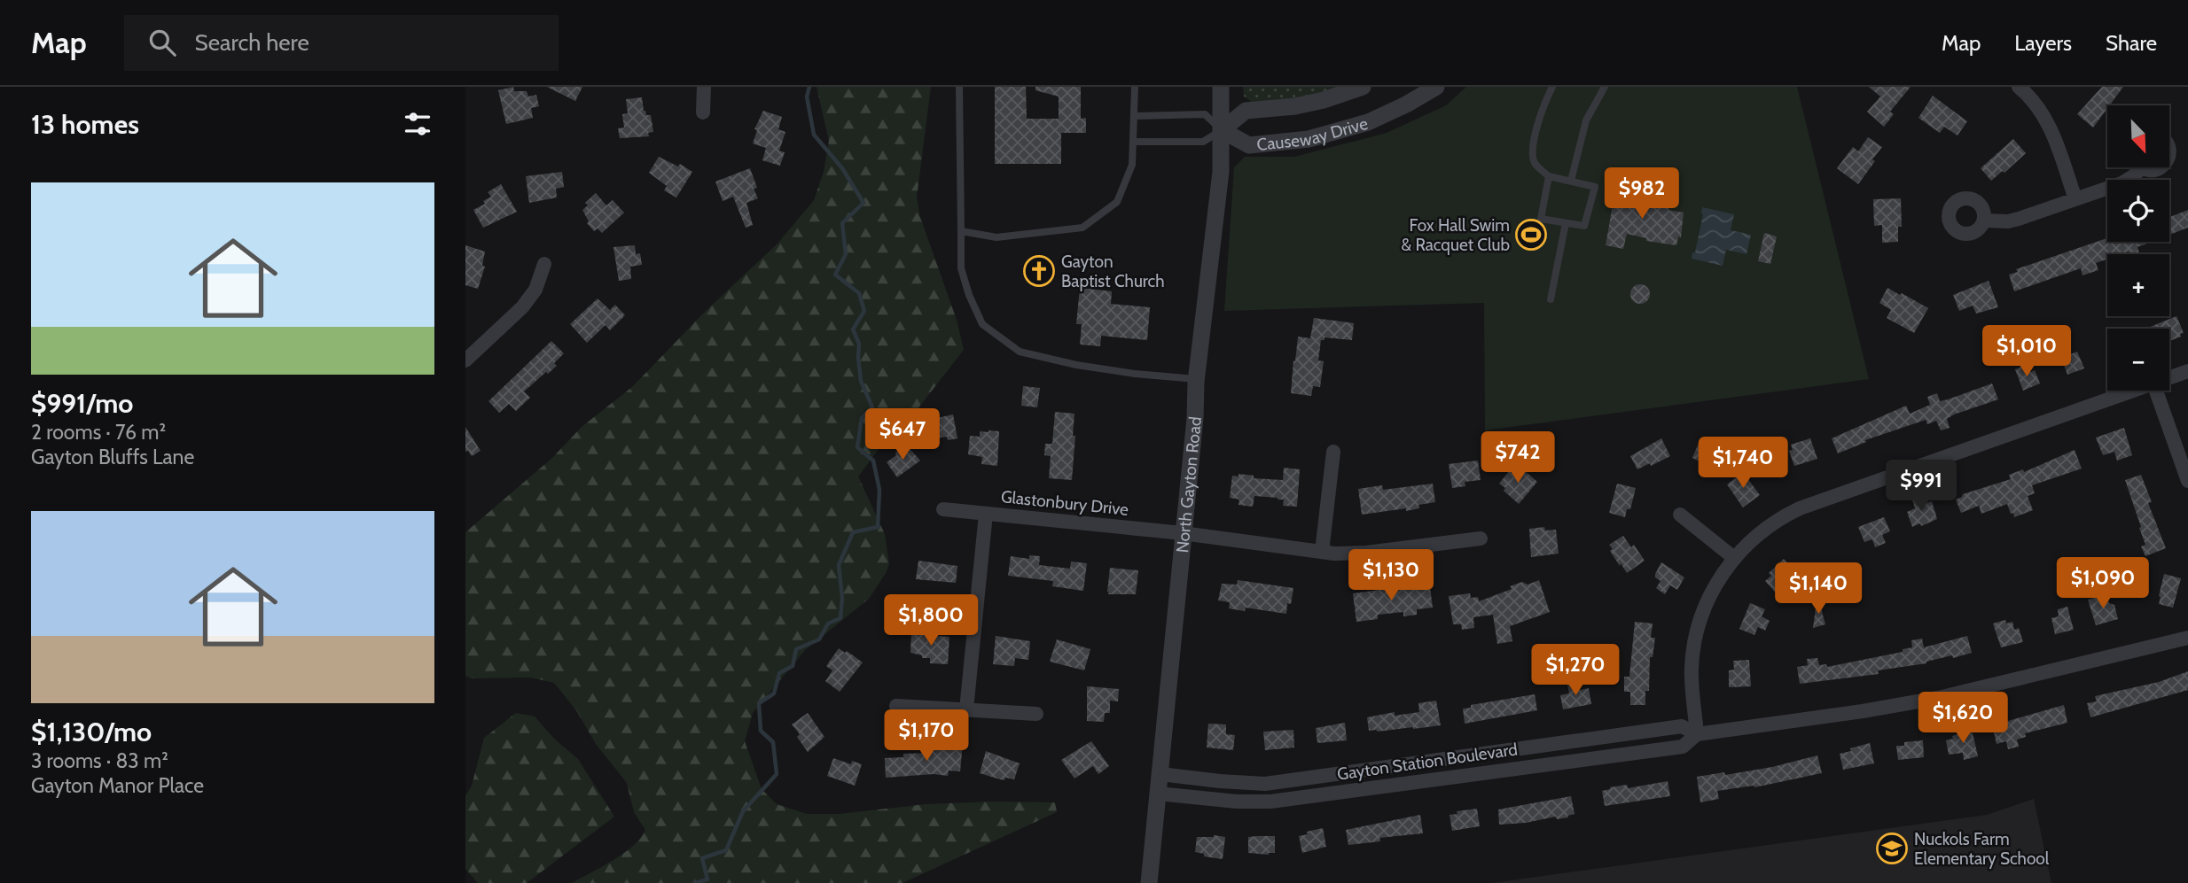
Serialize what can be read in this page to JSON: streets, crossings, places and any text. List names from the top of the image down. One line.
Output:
{"streets":{"street":["Causeway Drive","North Gayton Road","Glastonbury Drive","Gayton Station Boulevard"]},"crossings":[["Causeway Drive","North Gayton Road"],["North Gayton Road","Glastonbury Drive"],["North Gayton Road","Gayton Station Boulevard"]],"places":{"sports":["Fox Hall Swim & Racquet Club"],"church":["Gayton Baptist Church"],"school or university":["Nuckols Farm Elementary School"]},"north":"bottom right","page":{"header":"Map","search":"Search here","nav":["Map","Layers","Share"],"heading":"13 homes","map_buttons":["+","−"],"list":[{"name":"$991/mo","note":"2 rooms · 76 m² · Gayton Bluffs Lane"},{"name":"$1,130/mo","note":"3 rooms · 83 m² · Gayton Manor Place"}],"price":["$982","$1,010","$647","$742","$1,740","$991","$1,130","$1,090","$1,140","$1,800","$1,270","$1,620","$1,170"]}}
